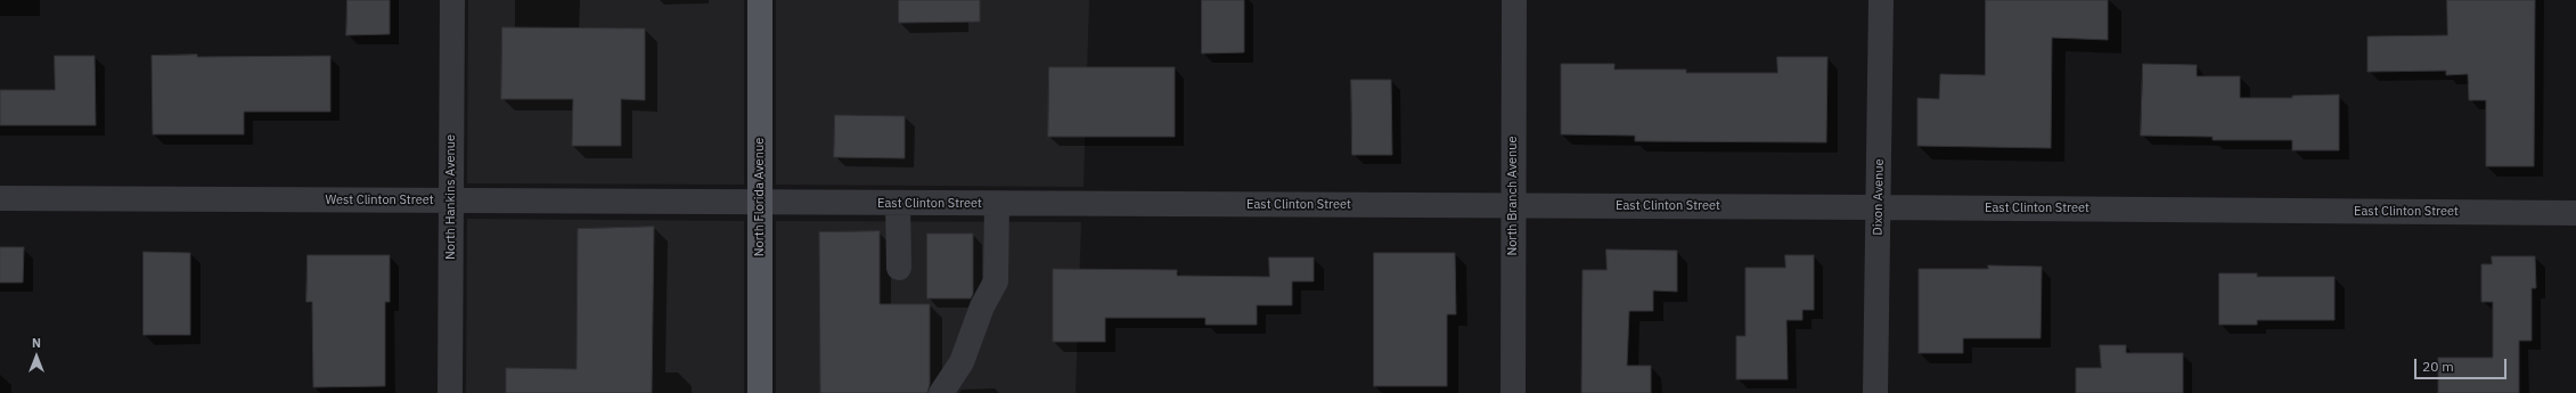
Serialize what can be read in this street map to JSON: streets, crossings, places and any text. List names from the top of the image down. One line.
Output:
{"streets":{"main road":["North Florida Avenue"],"street":["North Branch Avenue","North Hankins Avenue","Dixon Avenue","West Clinton Street","East Clinton Street"]},"crossings":[["North Branch Avenue","East Clinton Street"],["North Hankins Avenue","West Clinton Street"],["North Florida Avenue","West Clinton Street"],["North Florida Avenue","East Clinton Street"],["Dixon Avenue","East Clinton Street"],["West Clinton Street","East Clinton Street"]],"scale_bar":"20 m","north":"top"}
